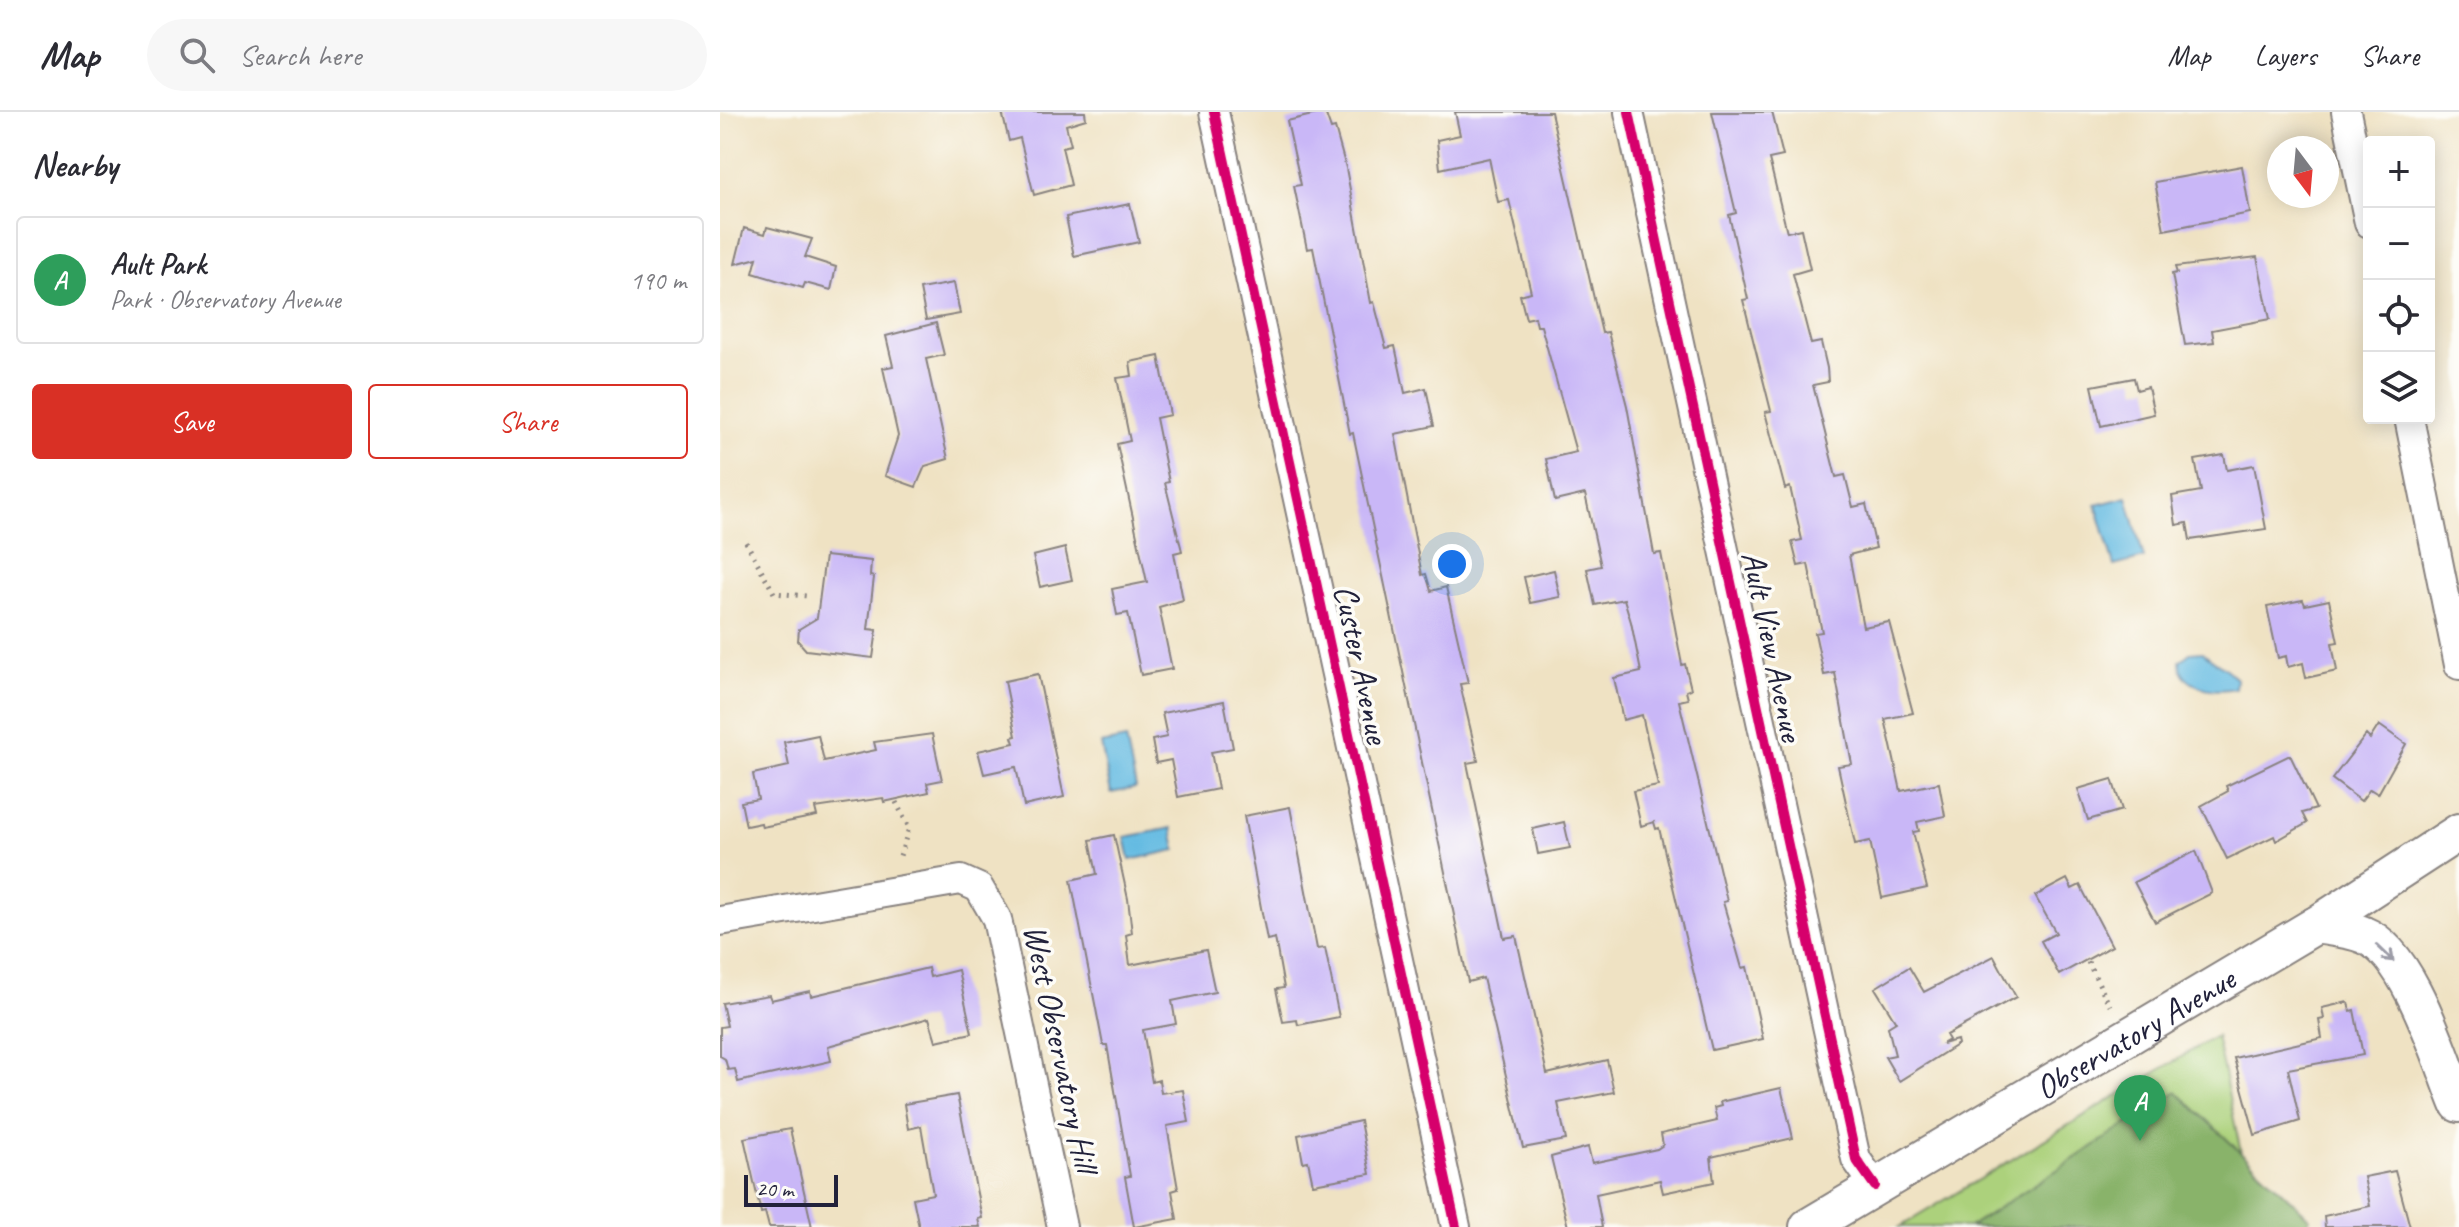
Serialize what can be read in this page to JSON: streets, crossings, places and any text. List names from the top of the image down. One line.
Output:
{"streets":{"street":["Ault View Avenue","Custer Avenue","Observatory Avenue","West Observatory Hill"]},"crossings":[["Ault View Avenue","Observatory Avenue"]],"scale_bar":"20 m","north":"bottom","page":{"header":"Map","search":"Search here","nav":["Map","Layers","Share"],"heading":"Nearby","map_buttons":["+","−"],"list":[{"mark":"A","name":"Ault Park","note":"Park · Observatory Avenue","value":"190 m"}],"buttons":["Save","Share"],"pins":"A","scale":"20 m"}}
